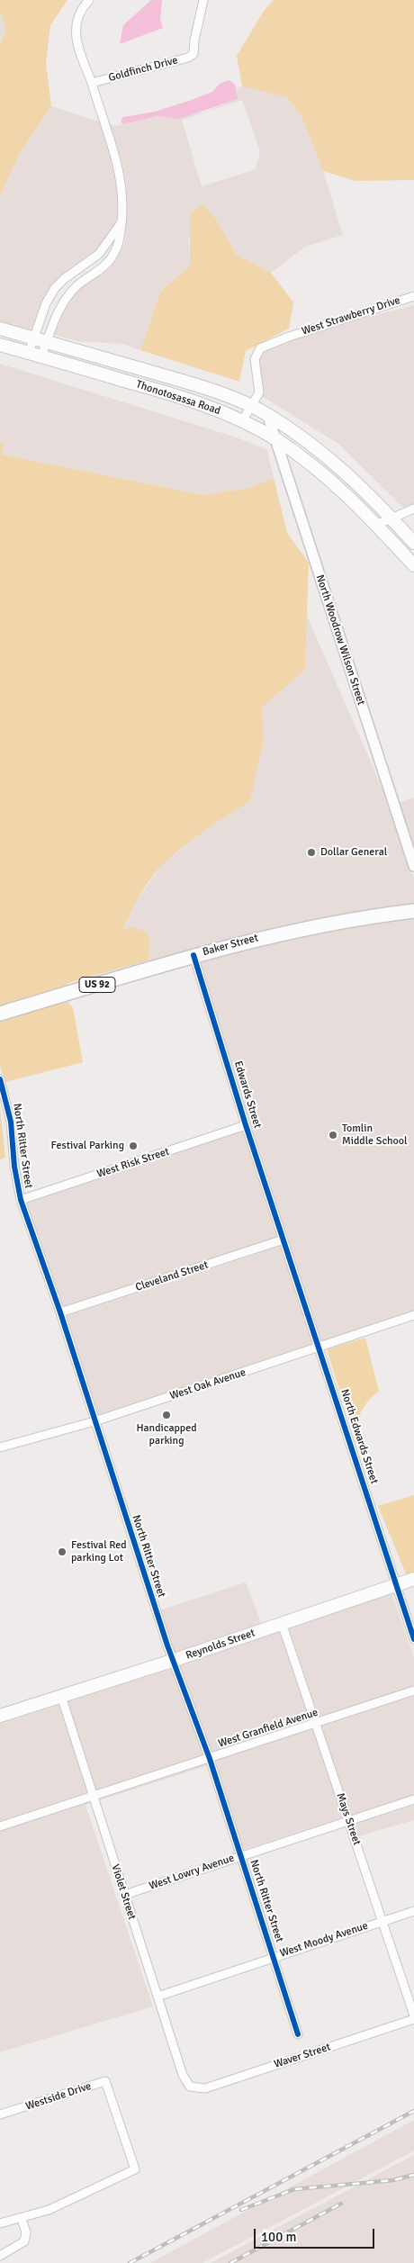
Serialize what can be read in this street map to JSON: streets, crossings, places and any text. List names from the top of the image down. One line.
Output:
{"streets":{"main road":["Thonotosassa Road","Baker Street","US 92","Reynolds Street"],"street":["Goldfinch Drive","West Strawberry Drive","North Woodrow Wilson Street","Edwards Street","North Ritter Street","West Risk Street","Cleveland Street","West Oak Avenue","North Edwards Street","West Granfield Avenue","Mays Street","West Lowry Avenue","Violet Street","West Moody Avenue","Waver Street","Westside Drive"]},"crossings":[["West Strawberry Drive","Thonotosassa Road"],["Thonotosassa Road","North Woodrow Wilson Street"],["Baker Street","Edwards Street"],["Edwards Street","West Risk Street"],["Edwards Street","Cleveland Street"],["Edwards Street","North Edwards Street"],["North Ritter Street","West Risk Street"],["North Ritter Street","Cleveland Street"],["North Ritter Street","West Oak Avenue"],["North Ritter Street","Reynolds Street"],["North Ritter Street","West Granfield Avenue"],["North Ritter Street","West Lowry Avenue"],["North Ritter Street","West Moody Avenue"],["Cleveland Street","North Edwards Street"],["West Oak Avenue","North Edwards Street"],["North Edwards Street","Reynolds Street"],["Reynolds Street","Mays Street"],["Reynolds Street","Violet Street"],["West Granfield Avenue","Mays Street"],["West Granfield Avenue","Violet Street"],["Mays Street","West Lowry Avenue"],["Mays Street","West Moody Avenue"],["West Lowry Avenue","Violet Street"],["Violet Street","West Moody Avenue"],["Violet Street","Waver Street"]],"places":["Dollar General","Tomlin Middle School","Festival Parking","Handicapped parking","Festival Red parking Lot"],"scale_bar":"100 m"}
